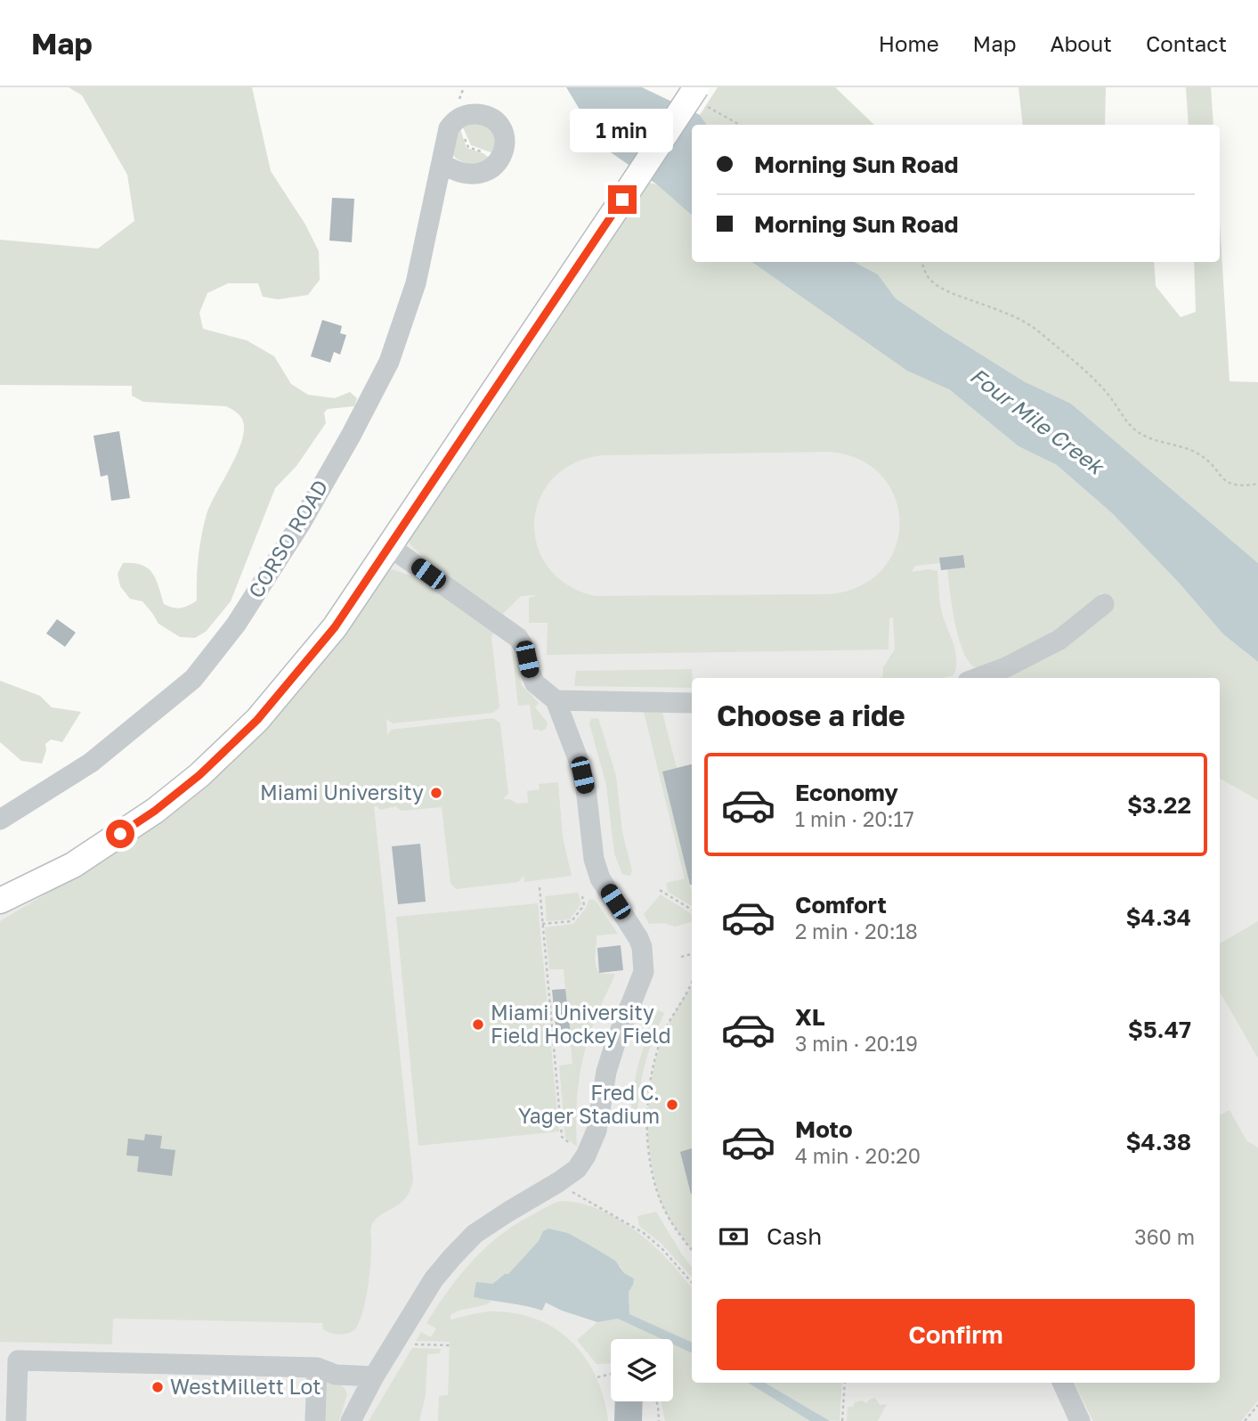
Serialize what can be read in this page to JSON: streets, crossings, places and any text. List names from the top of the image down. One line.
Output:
{"streets":{"street":["CORSO ROAD"]},"water":["Four Mile Creek"],"places":["Miami University","Miami University Field Hockey Field","Fred C. Yager Stadium","WestMillett Lot"],"page":{"header":"Map","nav":["Home","Map","About","Contact"],"bubble":"1 min","banner":["Morning Sun Road","Morning Sun Road"],"heading":"Choose a ride","list":[{"name":"Economy","note":"1 min · 20:17","value":"$3.22"},{"name":"Comfort","note":"2 min · 20:18","value":"$4.34"},{"name":"XL","note":"3 min · 20:19","value":"$5.47"},{"name":"Moto","note":"4 min · 20:20","value":"$4.38"}],"pay":["Cash","360 m"],"buttons":"Confirm"}}
